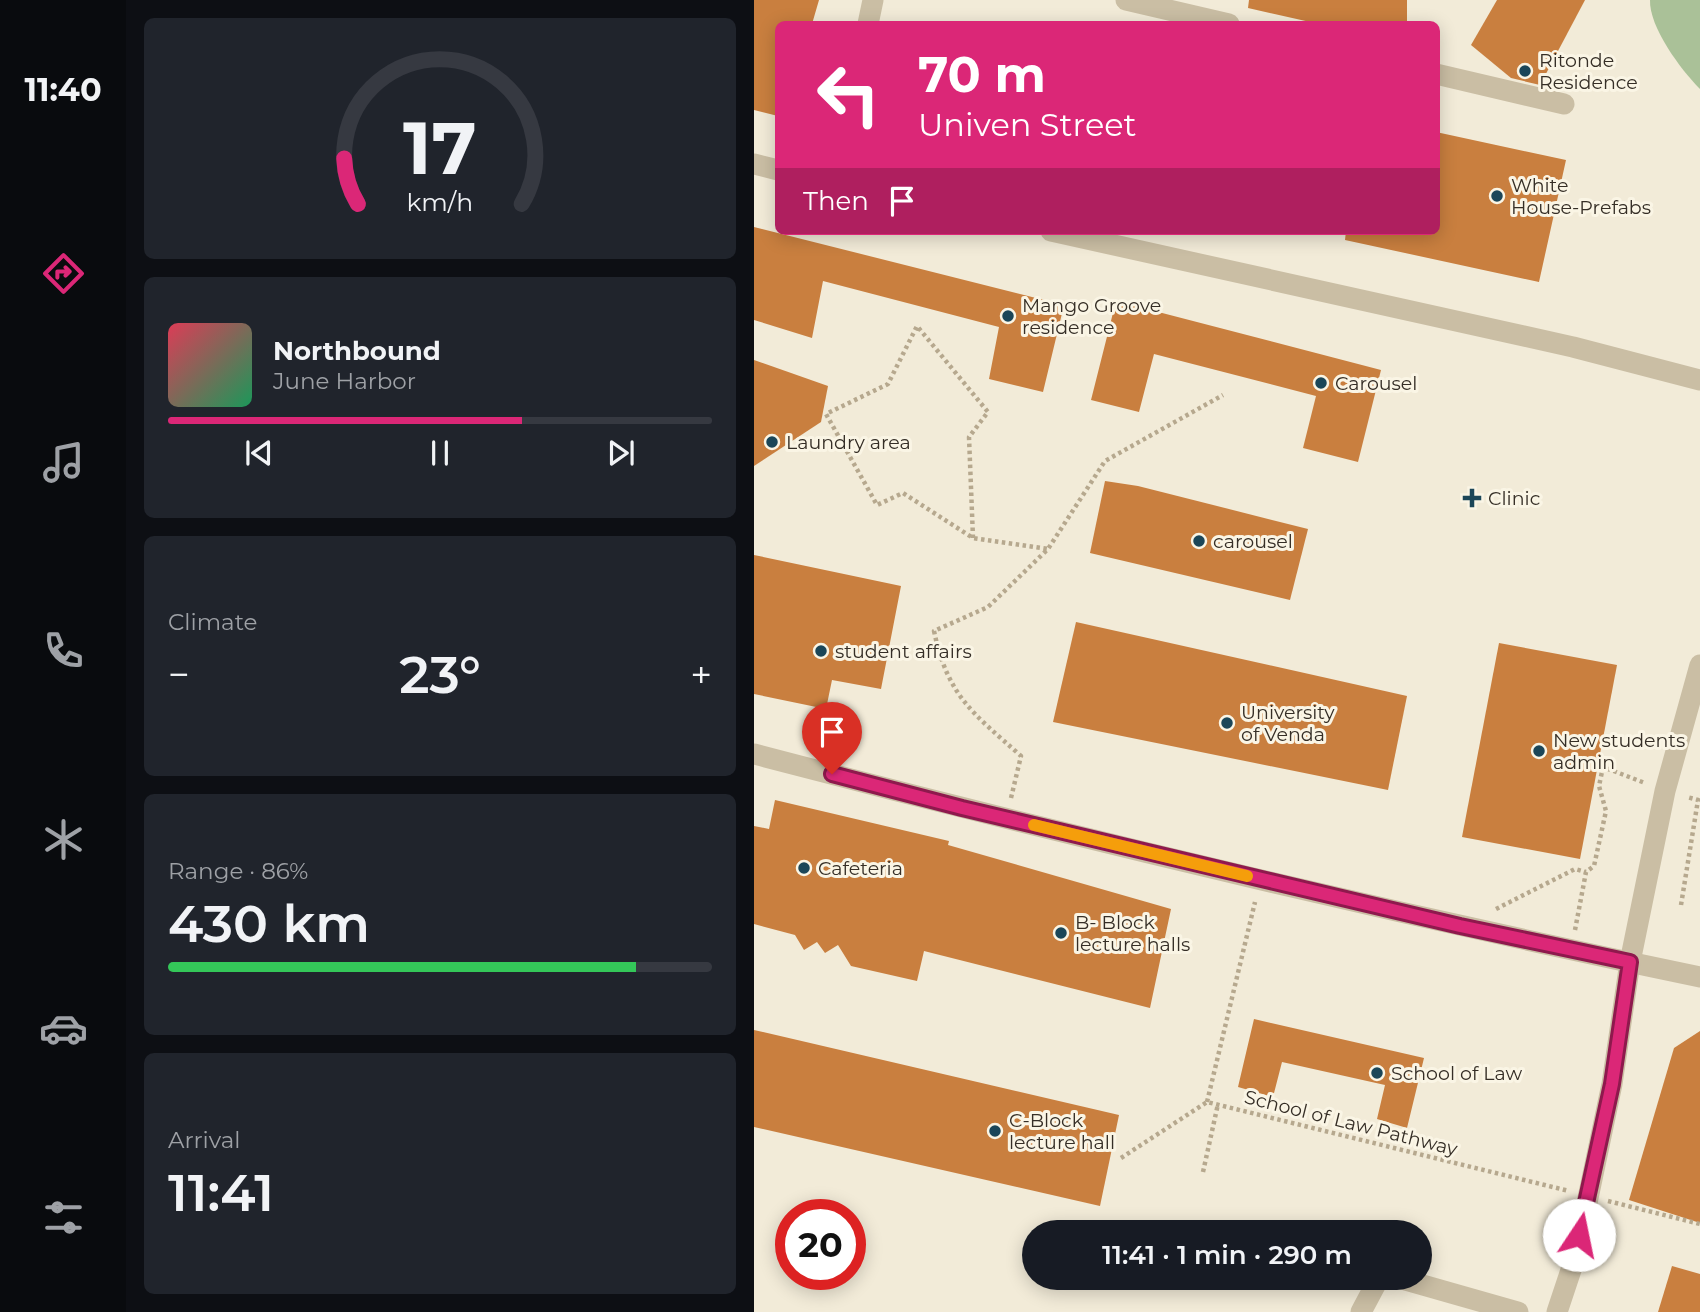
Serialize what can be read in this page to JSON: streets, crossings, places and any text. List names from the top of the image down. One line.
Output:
{"streets":{"path":["School of Law Pathway"]},"places":{"other":["Ritonde Residence","White House-Prefabs","Mango Groove residence","Carousel","Laundry area","carousel","student affairs","University of Venda","New students admin","Cafeteria","B- Block lecture halls","School of Law","C-Block lecture hall"],"health":["Clinic"]},"page":{"tabs":"11:40","turn":["70 m","Univen Street"],"then":"Then","song":["Northbound","June Harbor"],"tile":["Climate",["Range · 86%","430 km"],["Arrival","11:41"]],"heat":["−","23°","+"],"limit":"20","trip":"11:41 · 1 min · 290 m","gauge":["17","km/h"]}}
